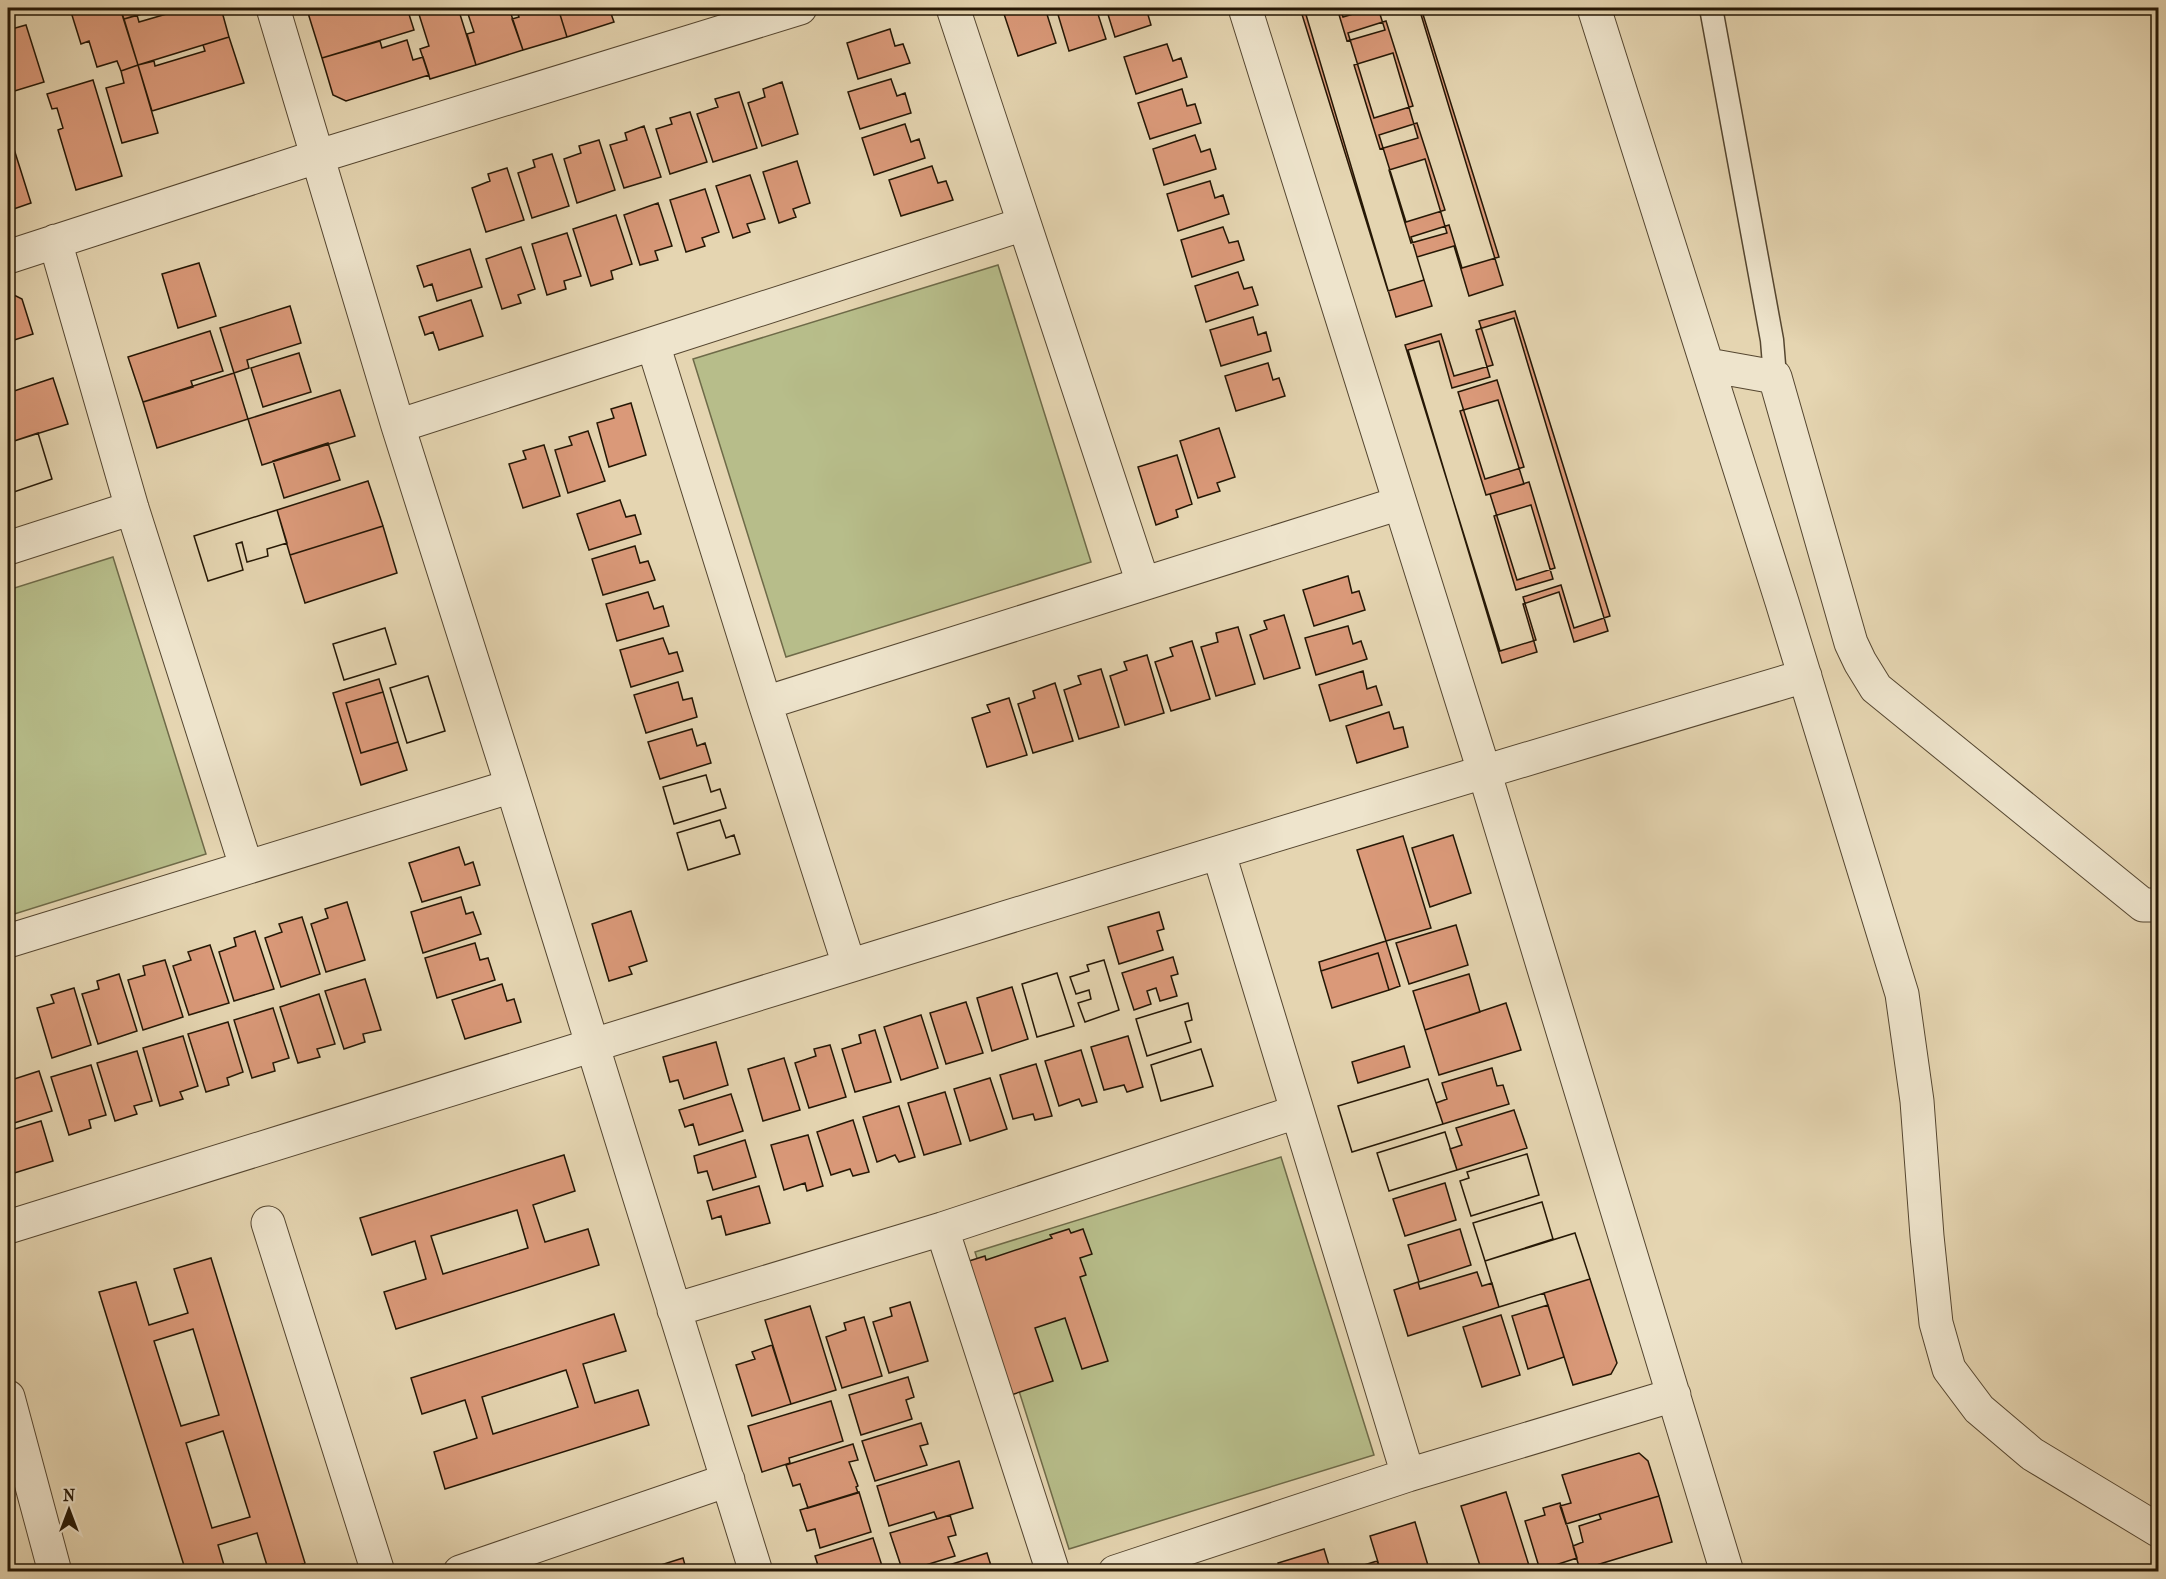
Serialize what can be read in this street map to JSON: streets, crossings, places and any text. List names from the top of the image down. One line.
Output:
{"north":"top"}
